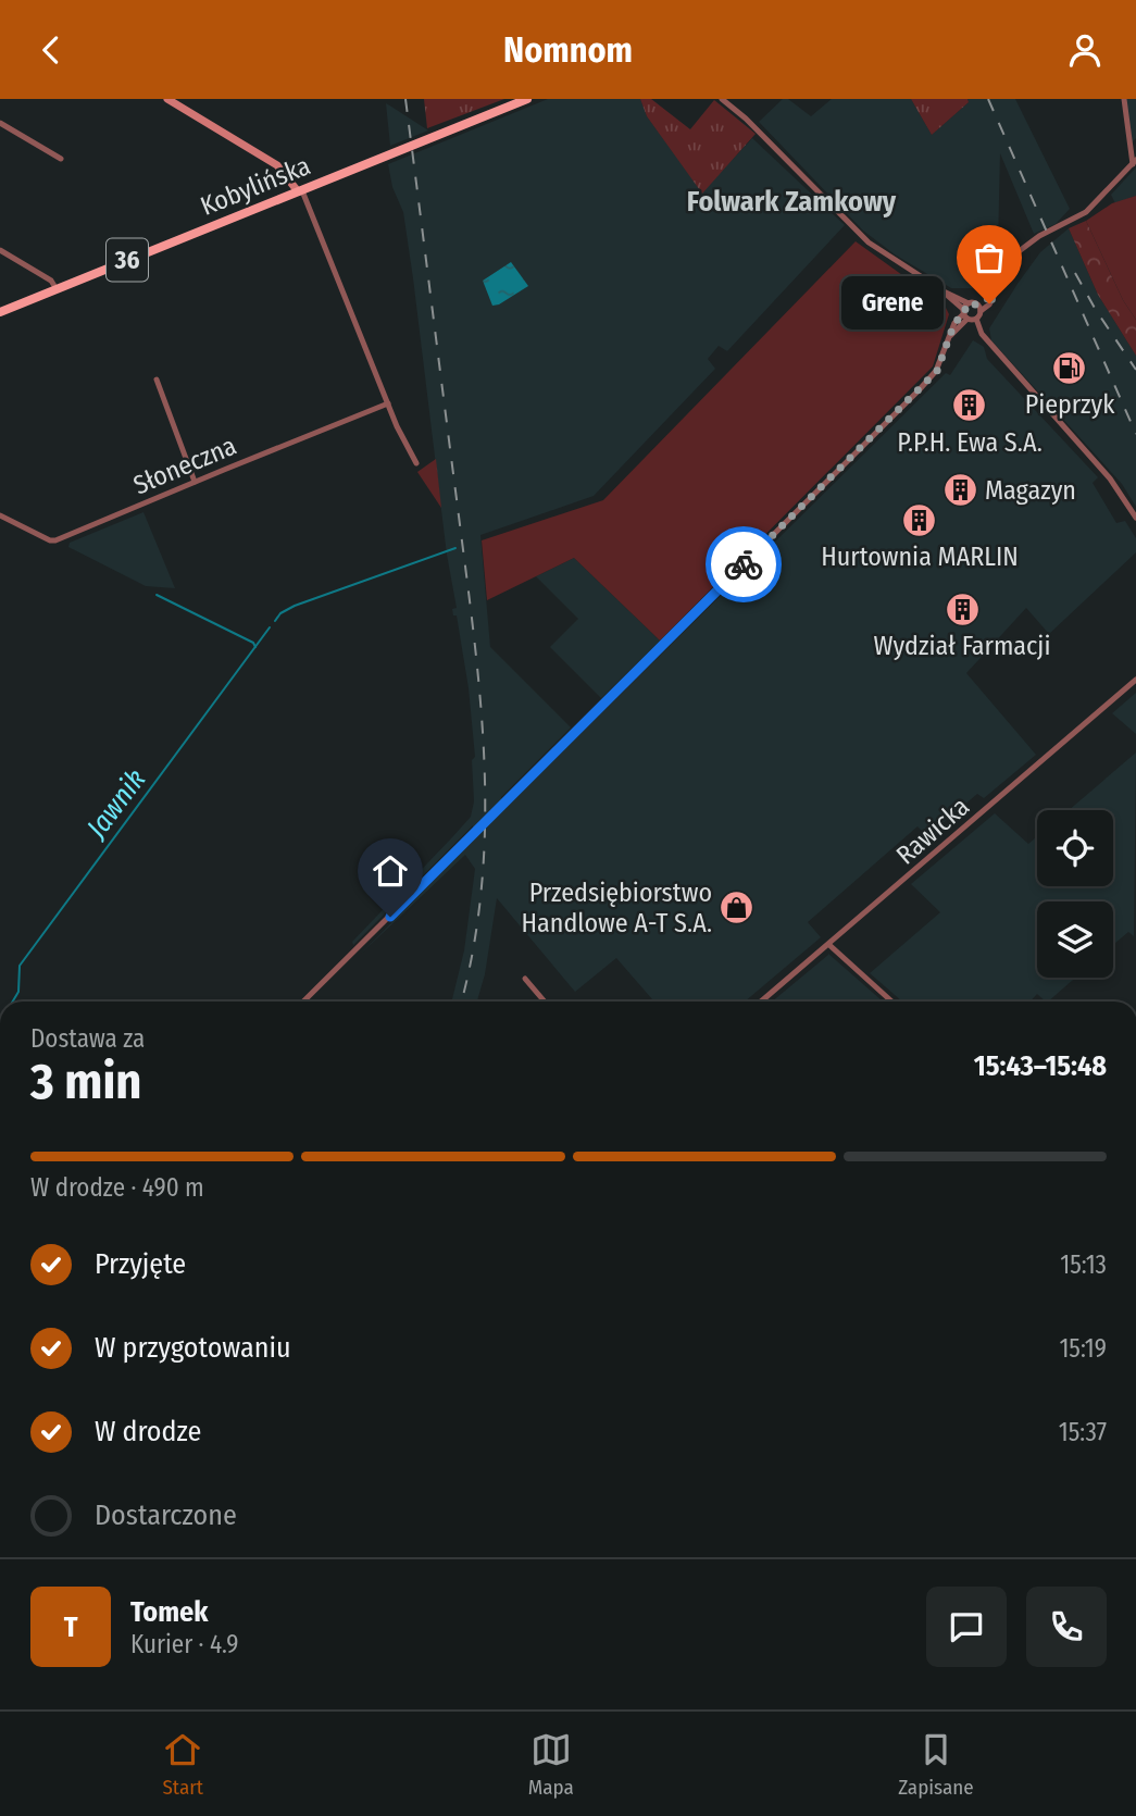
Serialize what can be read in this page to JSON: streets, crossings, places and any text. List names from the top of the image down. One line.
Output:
{"streets":{"main road":["Kobylińska","36"],"street":["Słoneczna","Rawicka"]},"districts":["Folwark Zamkowy"],"water":["Jawnik"],"places":{"other":["Grene"],"fuel station":["Pieprzyk"],"building":["P.P.H. Ewa S.A.","Magazyn","Hurtownia MARLIN","Wydział Farmacji"],"shop":["Przedsiębiorstwo Handlowe A-T S.A."]},"page":{"header":"Nomnom","bubble":"Grene","heading":["3 min","Dostawa za","15:43–15:48"],"panel":["Tomek","Kurier · 4.9"],"bar":"W drodze · 490 m","list":[["Przyjęte","15:13"],["W przygotowaniu","15:19"],["W drodze","15:37"],"Dostarczone"],"round":"T","tabs":["Start","Mapa","Zapisane"]}}
